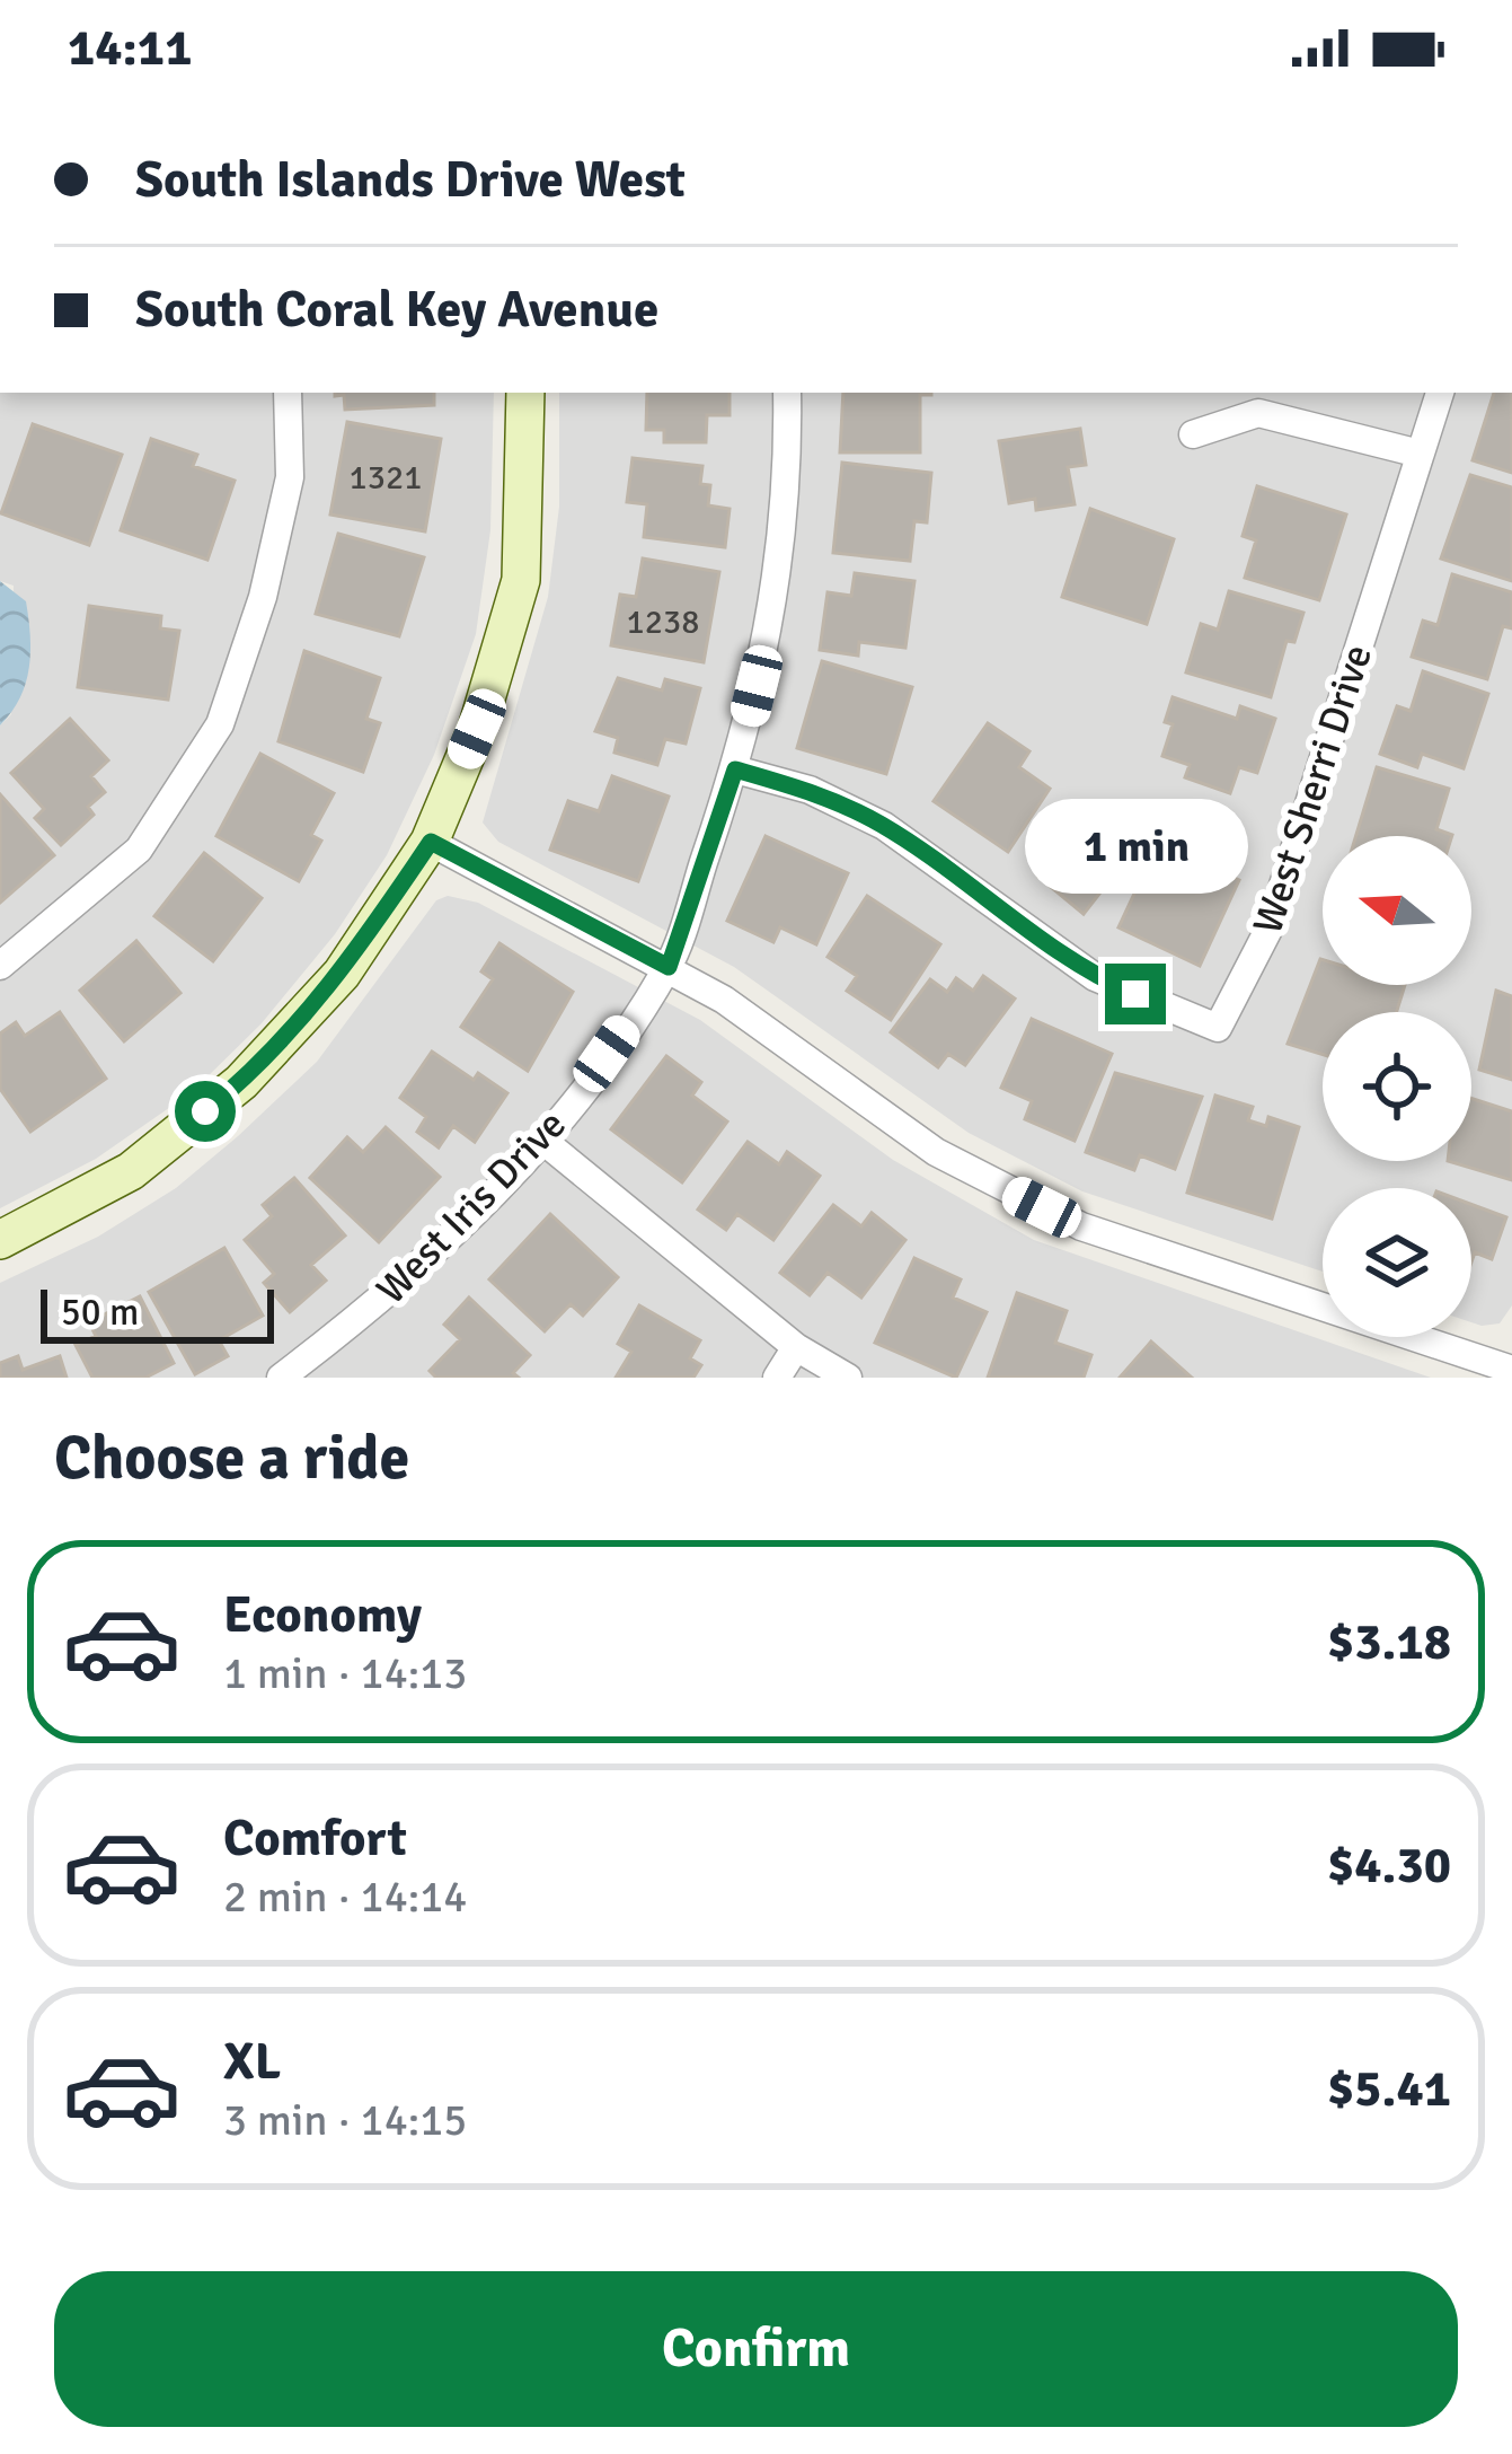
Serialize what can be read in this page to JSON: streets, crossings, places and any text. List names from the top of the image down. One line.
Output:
{"streets":{"street":["West Sherri Drive","West Iris Drive"]},"crossings":[["West Sherri Drive","West Iris Drive"]],"house_numbers":["1321","1238"],"scale_bar":"50 m","north":"left","page":{"status":"14:11","banner":["South Islands Drive West","South Coral Key Avenue"],"bubble":"1 min","scale":"50 m","heading":"Choose a ride","list":[{"name":"Economy","note":"1 min · 14:13","value":"$3.18"},{"name":"Comfort","note":"2 min · 14:14","value":"$4.30"},{"name":"XL","note":"3 min · 14:15","value":"$5.41"}],"buttons":"Confirm"}}
